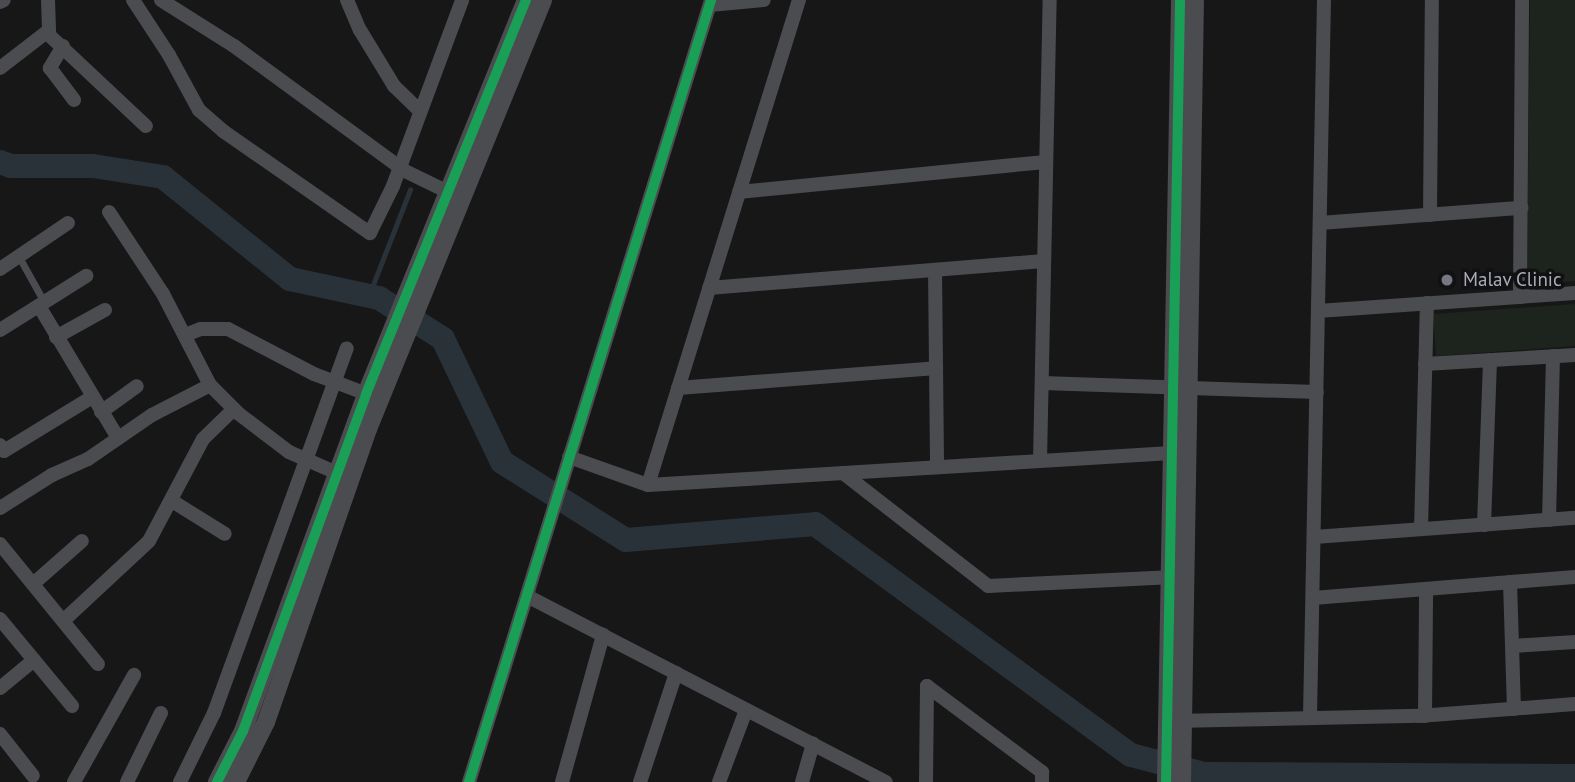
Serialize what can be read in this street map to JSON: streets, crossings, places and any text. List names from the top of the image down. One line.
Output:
{"places":["Malav Clinic"]}
